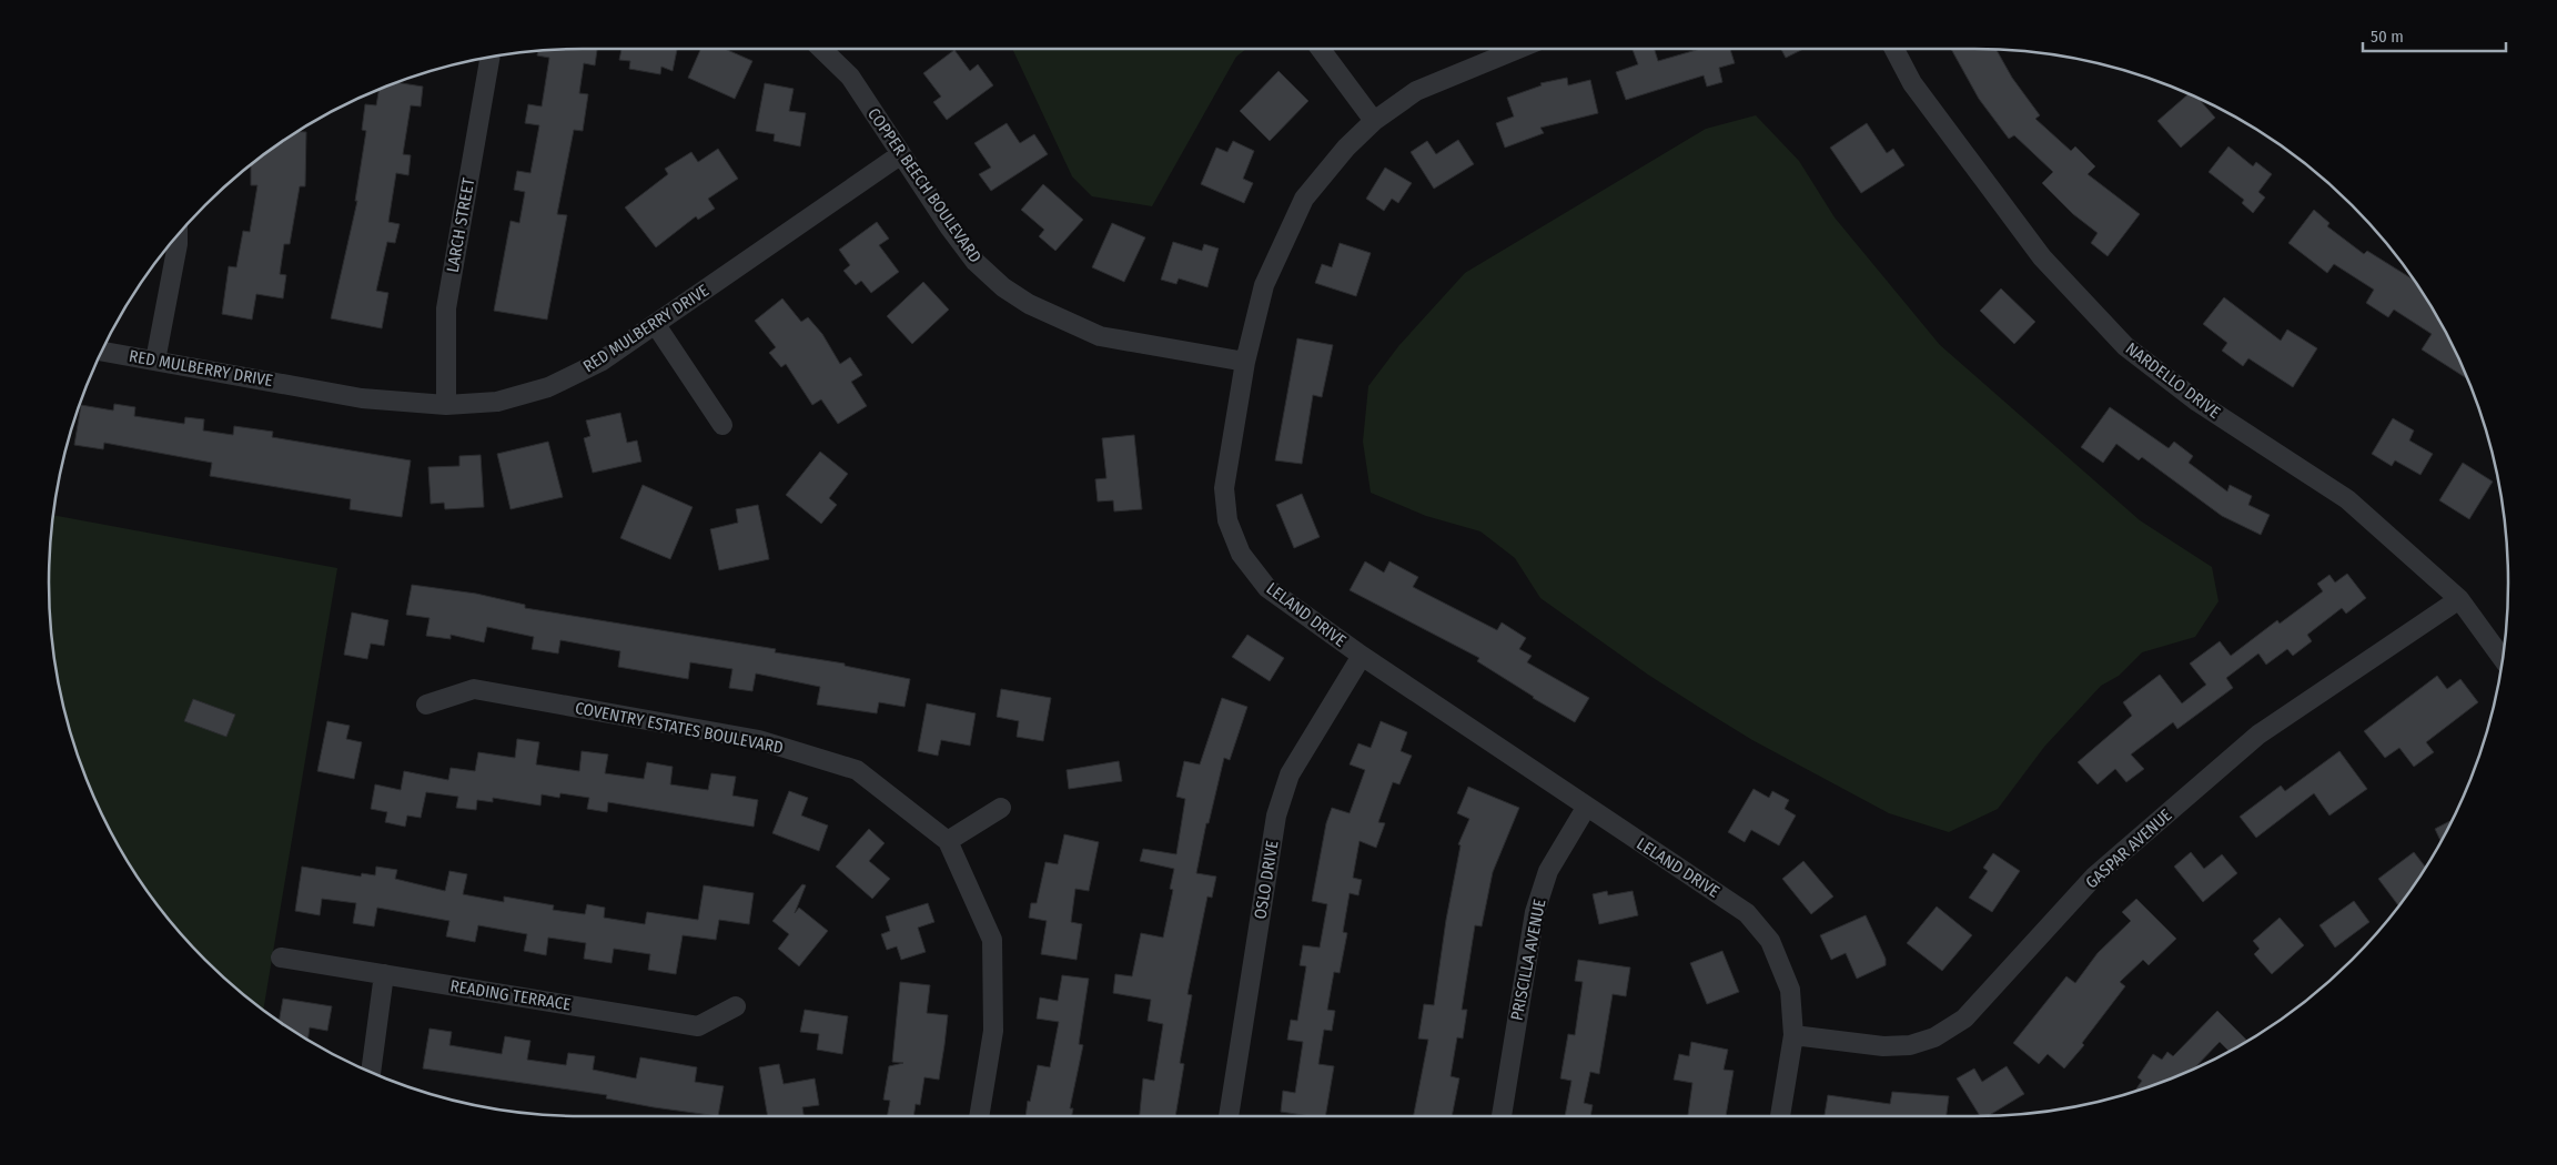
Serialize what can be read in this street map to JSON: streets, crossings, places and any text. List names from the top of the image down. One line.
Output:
{"streets":{"street":["COPPER BEECH BOULEVARD","LARCH STREET","RED MULBERRY DRIVE","NARDELLO DRIVE","LELAND DRIVE","COVENTRY ESTATES BOULEVARD","GASPAR AVENUE","OSLO DRIVE","PRISCILLA AVENUE","READING TERRACE"]},"crossings":[["COPPER BEECH BOULEVARD","RED MULBERRY DRIVE"],["COPPER BEECH BOULEVARD","LELAND DRIVE"],["LARCH STREET","RED MULBERRY DRIVE"],["NARDELLO DRIVE","GASPAR AVENUE"],["LELAND DRIVE","GASPAR AVENUE"],["LELAND DRIVE","OSLO DRIVE"],["LELAND DRIVE","PRISCILLA AVENUE"]],"scale_bar":"50 m"}
